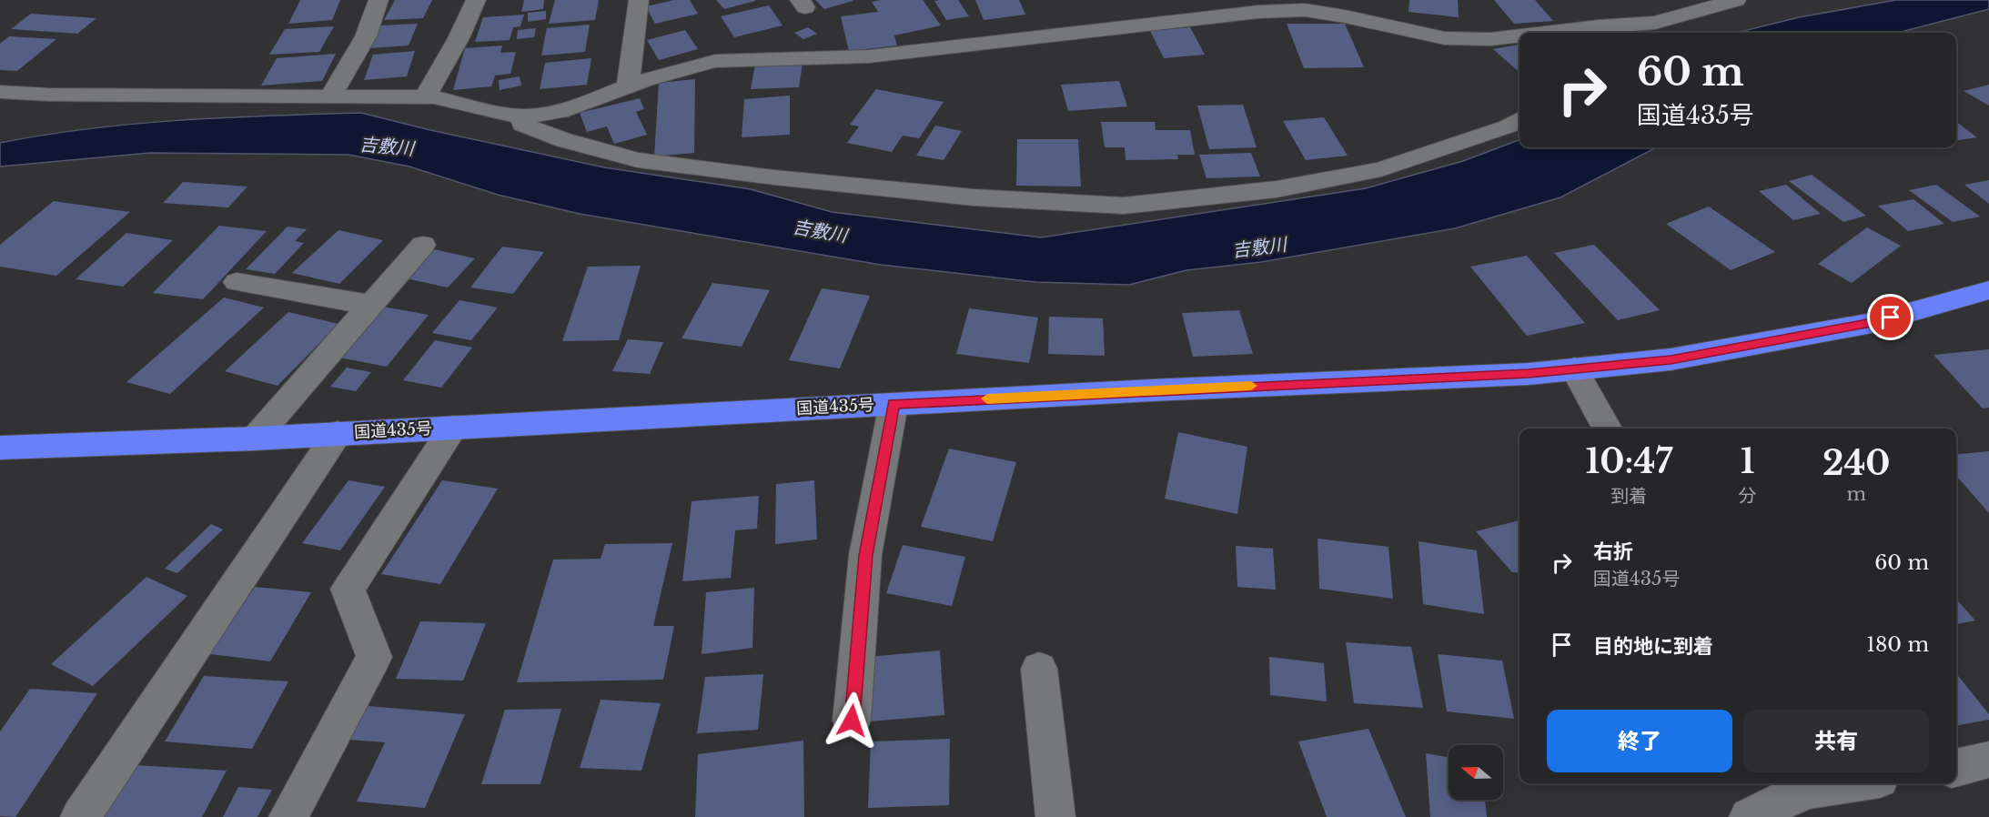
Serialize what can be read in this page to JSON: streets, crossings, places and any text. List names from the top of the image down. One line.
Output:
{"streets":{"highway":["国道435号"]},"water":["吉敷川"],"north":"left","page":{"turn":["60 m","国道435号"],"eta":["10:47","到着","1","分","240","m"],"list":[{"name":"右折","note":"国道435号","value":"60 m"},{"name":"目的地に到着","value":"180 m"}],"buttons":["終了","共有"]}}
